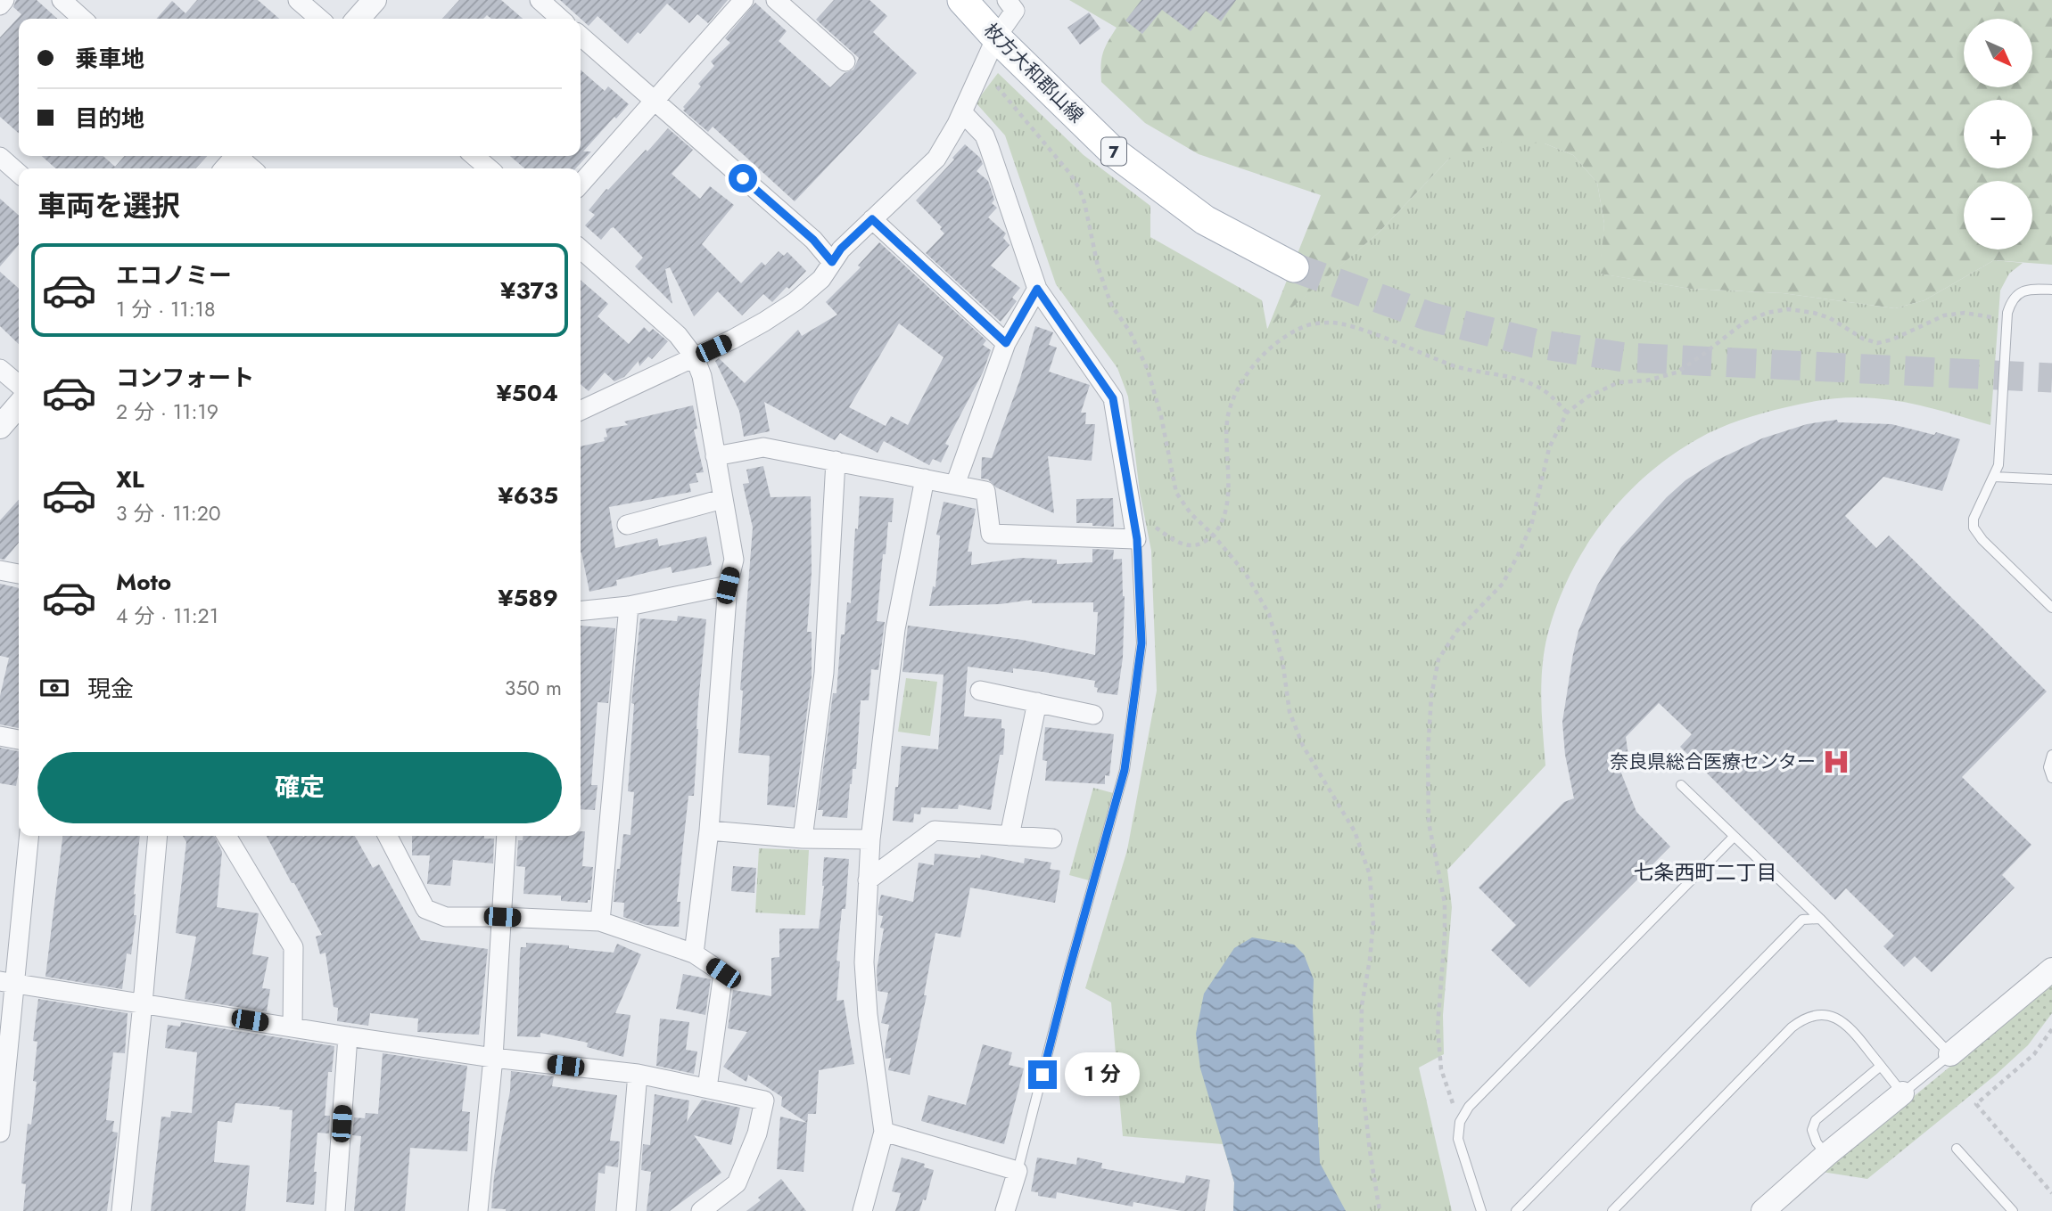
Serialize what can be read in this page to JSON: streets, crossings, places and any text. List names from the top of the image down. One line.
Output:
{"streets":{"main road":["枚方大和郡山線","7"]},"districts":["七条西町二丁目"],"places":{"hospital":["奈良県総合医療センター"]},"north":"bottom right","page":{"map_buttons":["+","−"],"banner":["乗車地","目的地"],"heading":"車両を選択","list":[{"name":"エコノミー","note":"1 分 · 11:18","value":"¥373"},{"name":"コンフォート","note":"2 分 · 11:19","value":"¥504"},{"name":"XL","note":"3 分 · 11:20","value":"¥635"},{"name":"Moto","note":"4 分 · 11:21","value":"¥589"}],"pay":["現金","350 m"],"buttons":"確定","bubble":"1 分"}}
